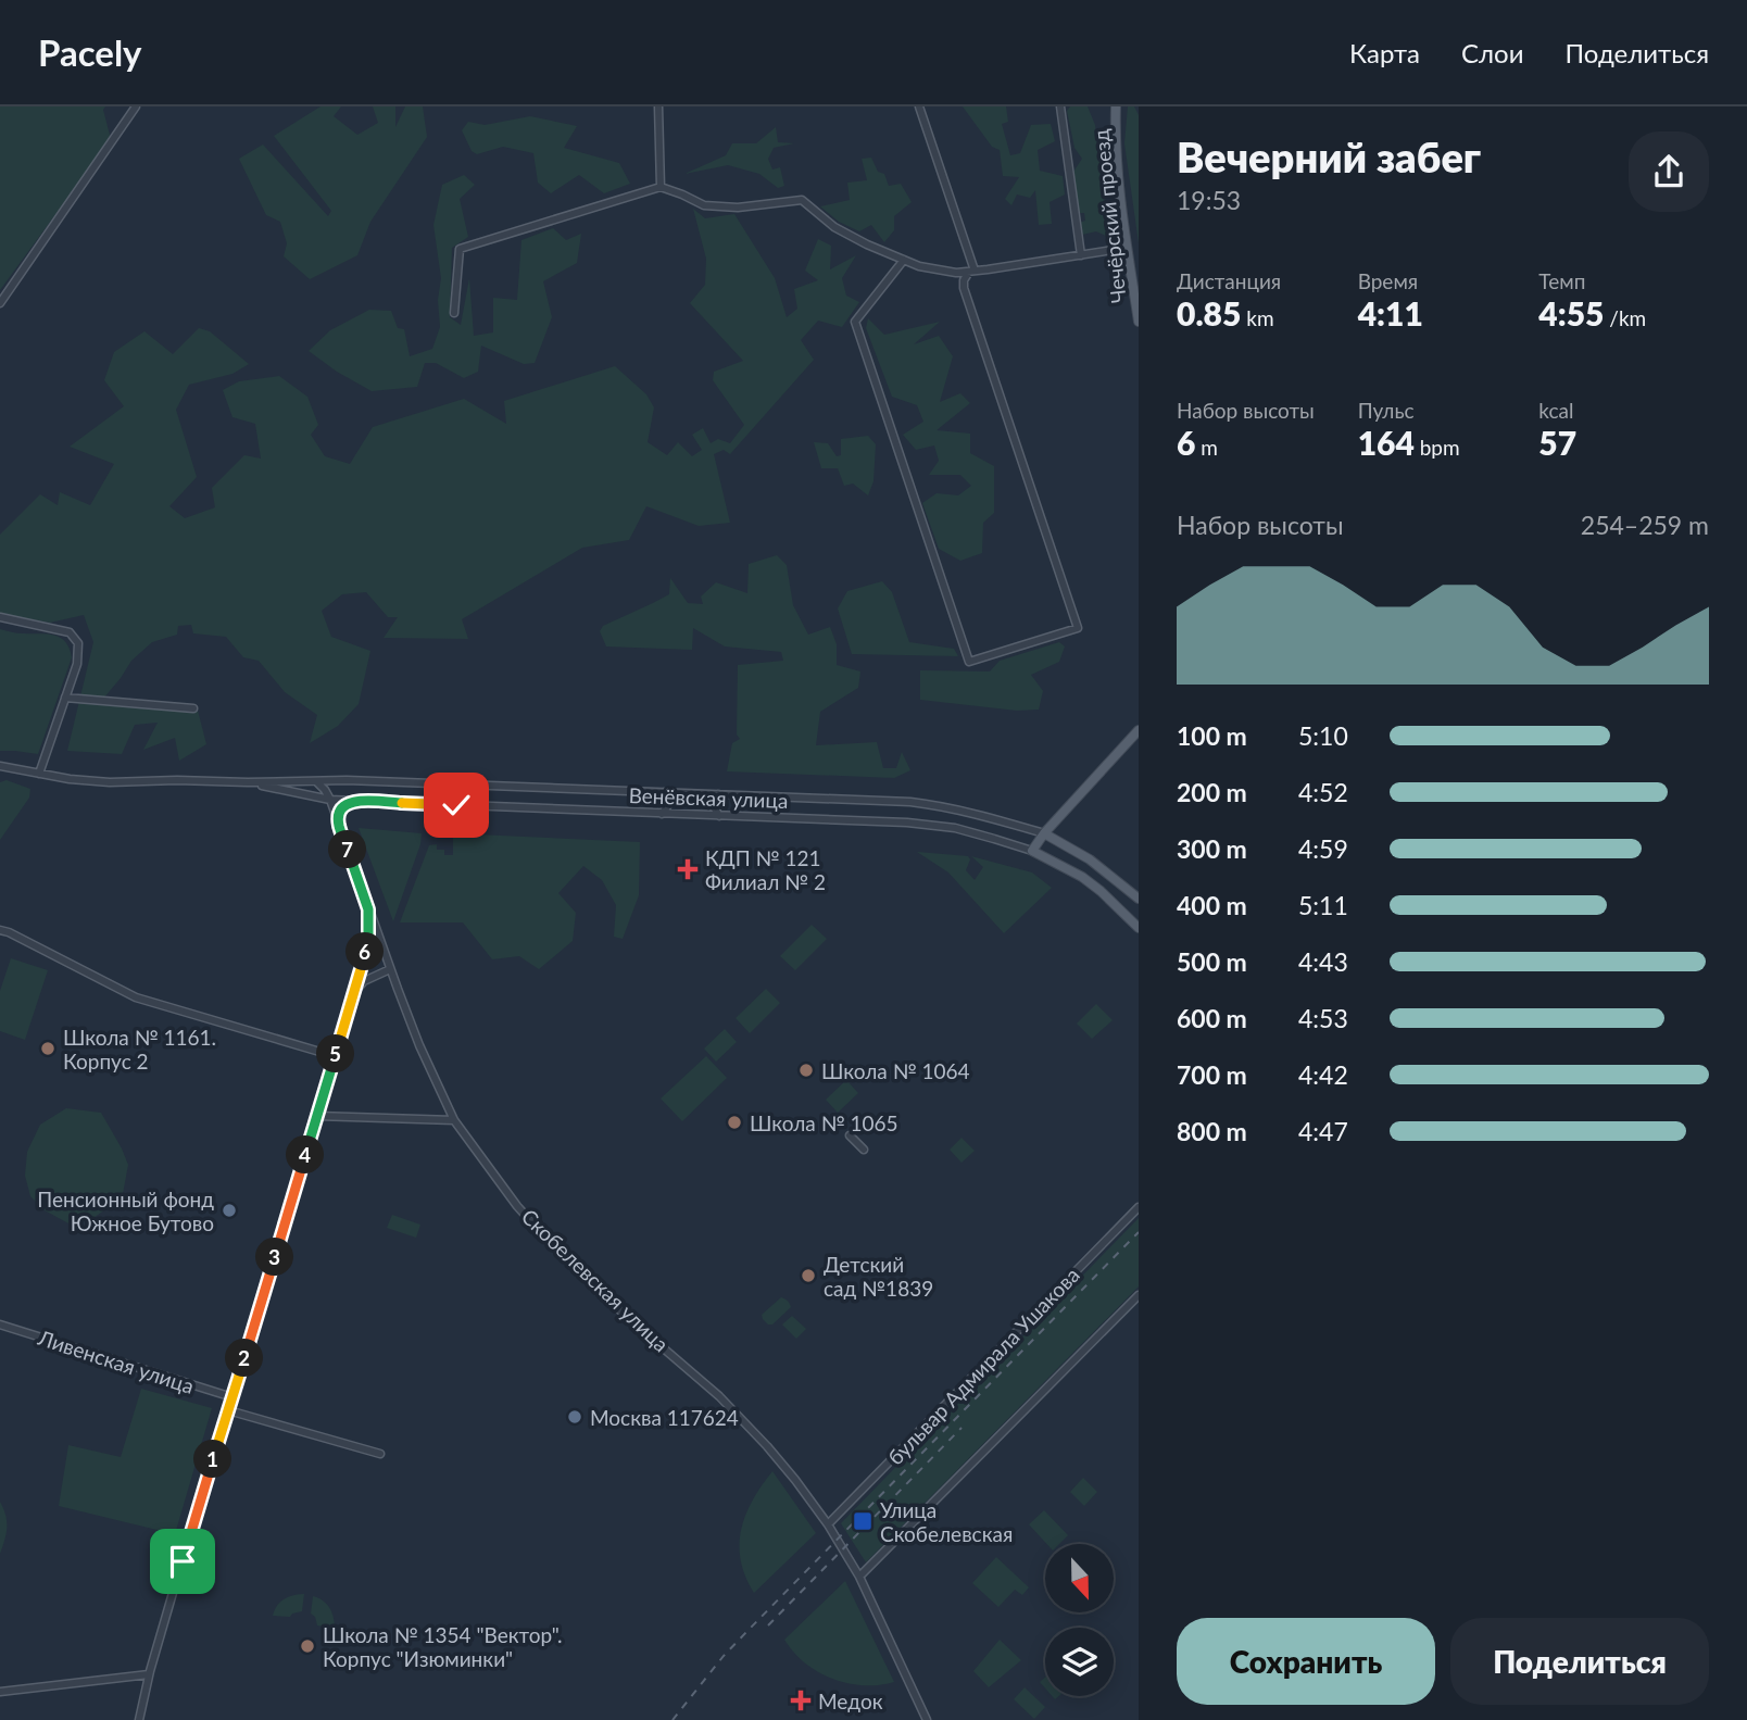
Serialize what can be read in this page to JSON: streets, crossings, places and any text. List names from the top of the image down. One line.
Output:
{"streets":{"main road":["Чечёрский проезд","Венёвская улица"],"street":["Скобелевская улица","Ливенская улица","бульвар Адмирала Ушакова"]},"crossings":[["Венёвская улица","Скобелевская улица"],["Скобелевская улица","бульвар Адмирала Ушакова"]],"places":{"health":["КДП № 121 Филиал № 2","Медок"],"other":["Школа № 1161. Корпус 2","Школа № 1064","Школа № 1065","Пенсионный фонд Южное Бутово","Детский сад №1839","Москва 117624","Школа № 1354 \"Вектор\". Корпус \"Изюминки\""],"transit":["Улица Скобелевская"]},"north":"bottom","page":{"header":"Pacely","nav":["Карта","Слои","Поделиться"],"heading":["Вечерний забег","19:53"],"stats":[["Дистанция","0.85 km"],["Время","4:11"],["Темп","4:55 /km"],["Набор высоты","6 m"],["Пульс","164 bpm"],["kcal","57"]],"chart":["Набор высоты","254–259 m"],"list":[{"name":"100 m","note":"5:10"},{"name":"200 m","note":"4:52"},{"name":"300 m","note":"4:59"},{"name":"400 m","note":"5:11"},{"name":"500 m","note":"4:43"},{"name":"600 m","note":"4:53"},{"name":"700 m","note":"4:42"},{"name":"800 m","note":"4:47"}],"pins":["7","6","5","4","3","2","1"],"buttons":["Сохранить","Поделиться"]}}
